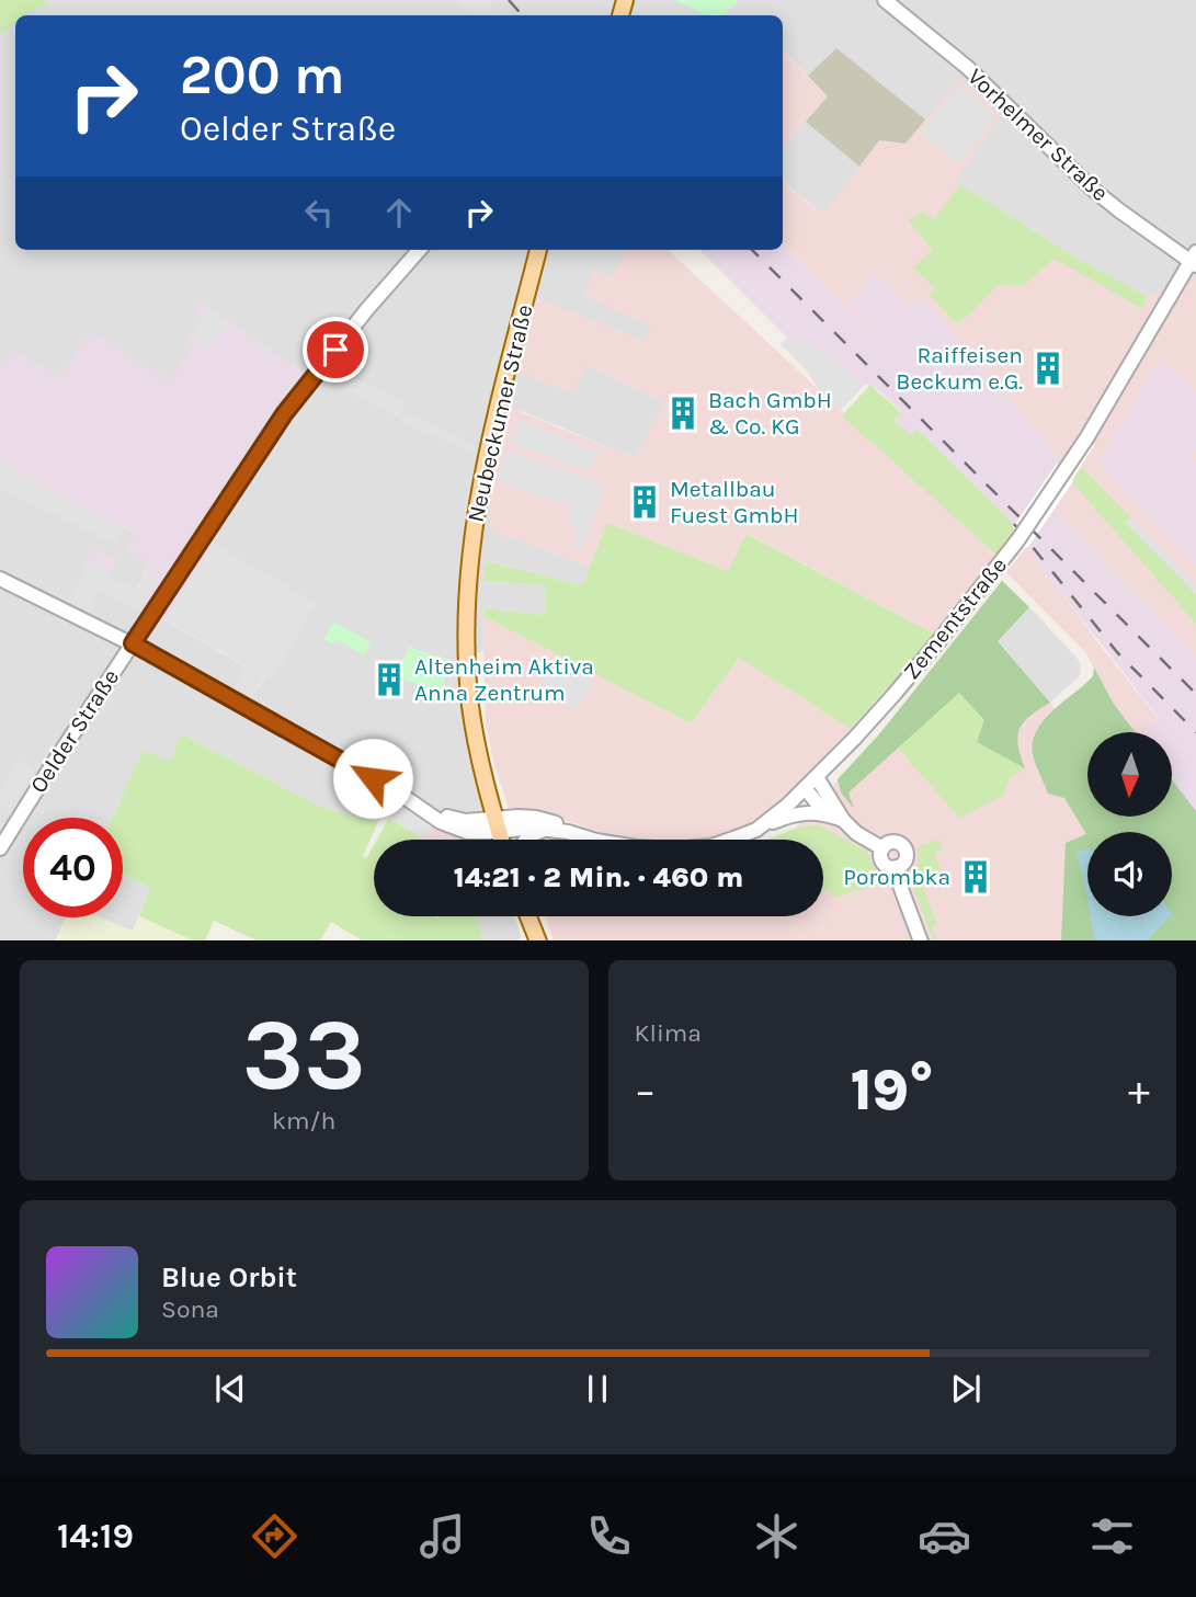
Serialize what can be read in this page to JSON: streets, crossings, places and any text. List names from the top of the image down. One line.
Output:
{"streets":{"main road":["Neubeckumer Straße"],"street":["Vorhelmer Straße","Zementstraße","Oelder Straße"]},"crossings":[["Vorhelmer Straße","Zementstraße"],["Neubeckumer Straße","Zementstraße"],["Zementstraße","Oelder Straße"]],"places":{"building":["Raiffeisen Beckum e.G.","Bach GmbH & Co. KG","Metallbau Fuest GmbH","Altenheim Aktiva Anna Zentrum","Porombka"]},"north":"bottom","page":{"turn":["200 m","Oelder Straße"],"limit":"40","trip":"14:21 · 2 Min. · 460 m","tile":[["33","km/h"],"Klima"],"heat":["−","19°","+"],"song":["Blue Orbit","Sona"],"tabs":"14:19"}}
